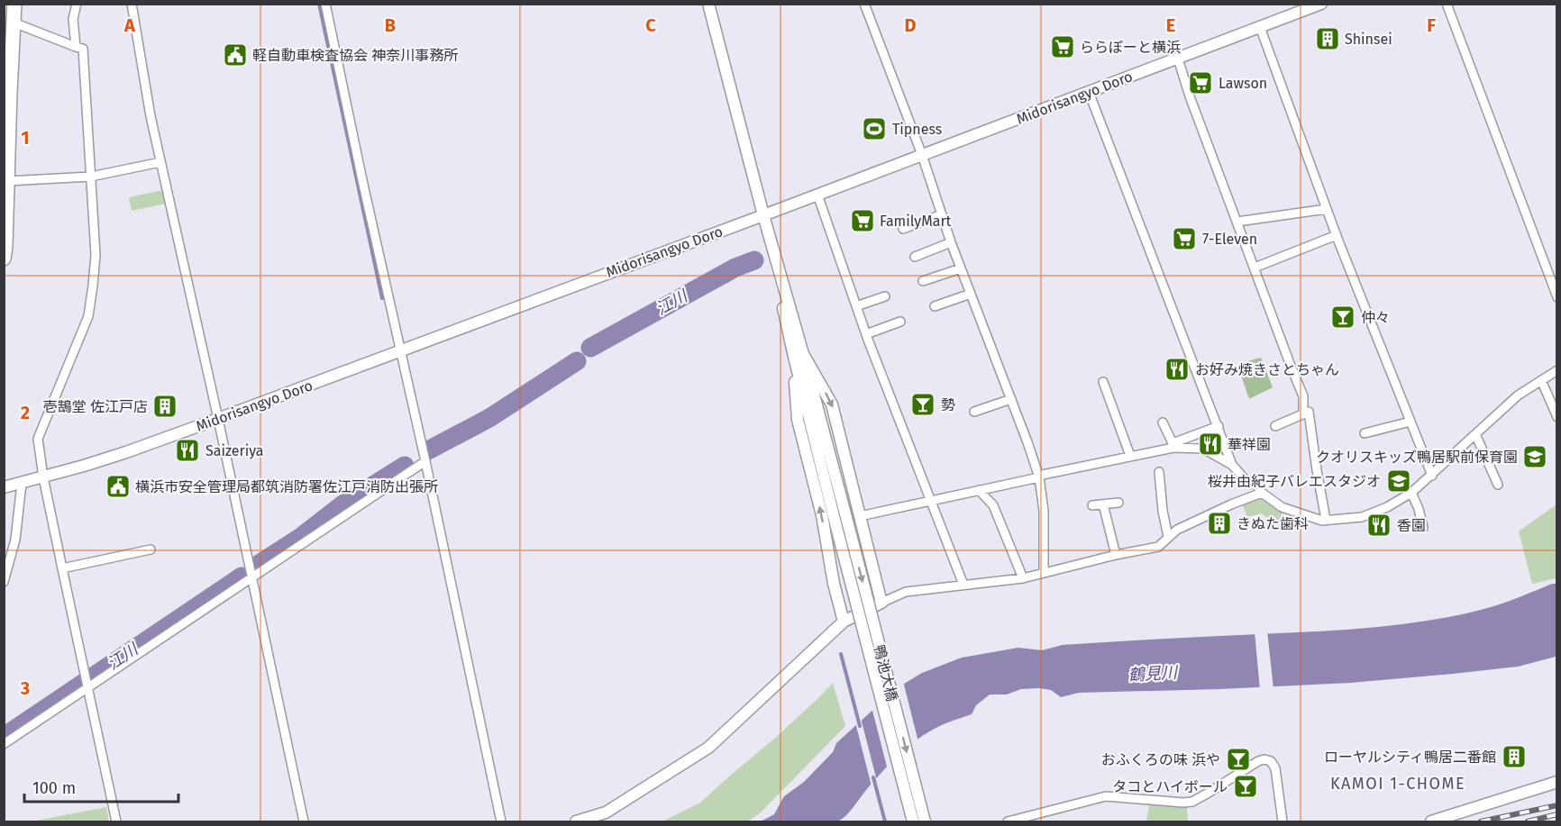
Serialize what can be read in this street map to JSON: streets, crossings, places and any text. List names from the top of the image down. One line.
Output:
{"streets":{"street":["Midorisangyo Doro","鴨池大橋"]},"districts":["KAMOI 1-CHOME"],"water":["江川","鶴見川"],"places":{"building":["Shinsei","壱鵠堂 佐江戸店","きぬた歯科","ローヤルシティ鴨居二番館"],"supermarket":["ららぽーと横浜","Lawson","FamilyMart","7-Eleven"],"public building":["軽自動車検査協会 神奈川事務所","横浜市安全管理局都筑消防署佐江戸消防出張所"],"sports":["Tipness"],"bar":["仲々","勢","おふくろの味 浜や","タコとハイボール"],"restaurant":["お好み焼きさとちゃん","華祥園","Saizeriya","香園"],"school or university":["クオリスキッズ鴨居駅前保育園","桜井由紀子バレエスタジオ"]},"scale_bar":"100 m","grid":{"columns":["A","B","C","D","E","F"],"rows":["1","2","3"]}}
